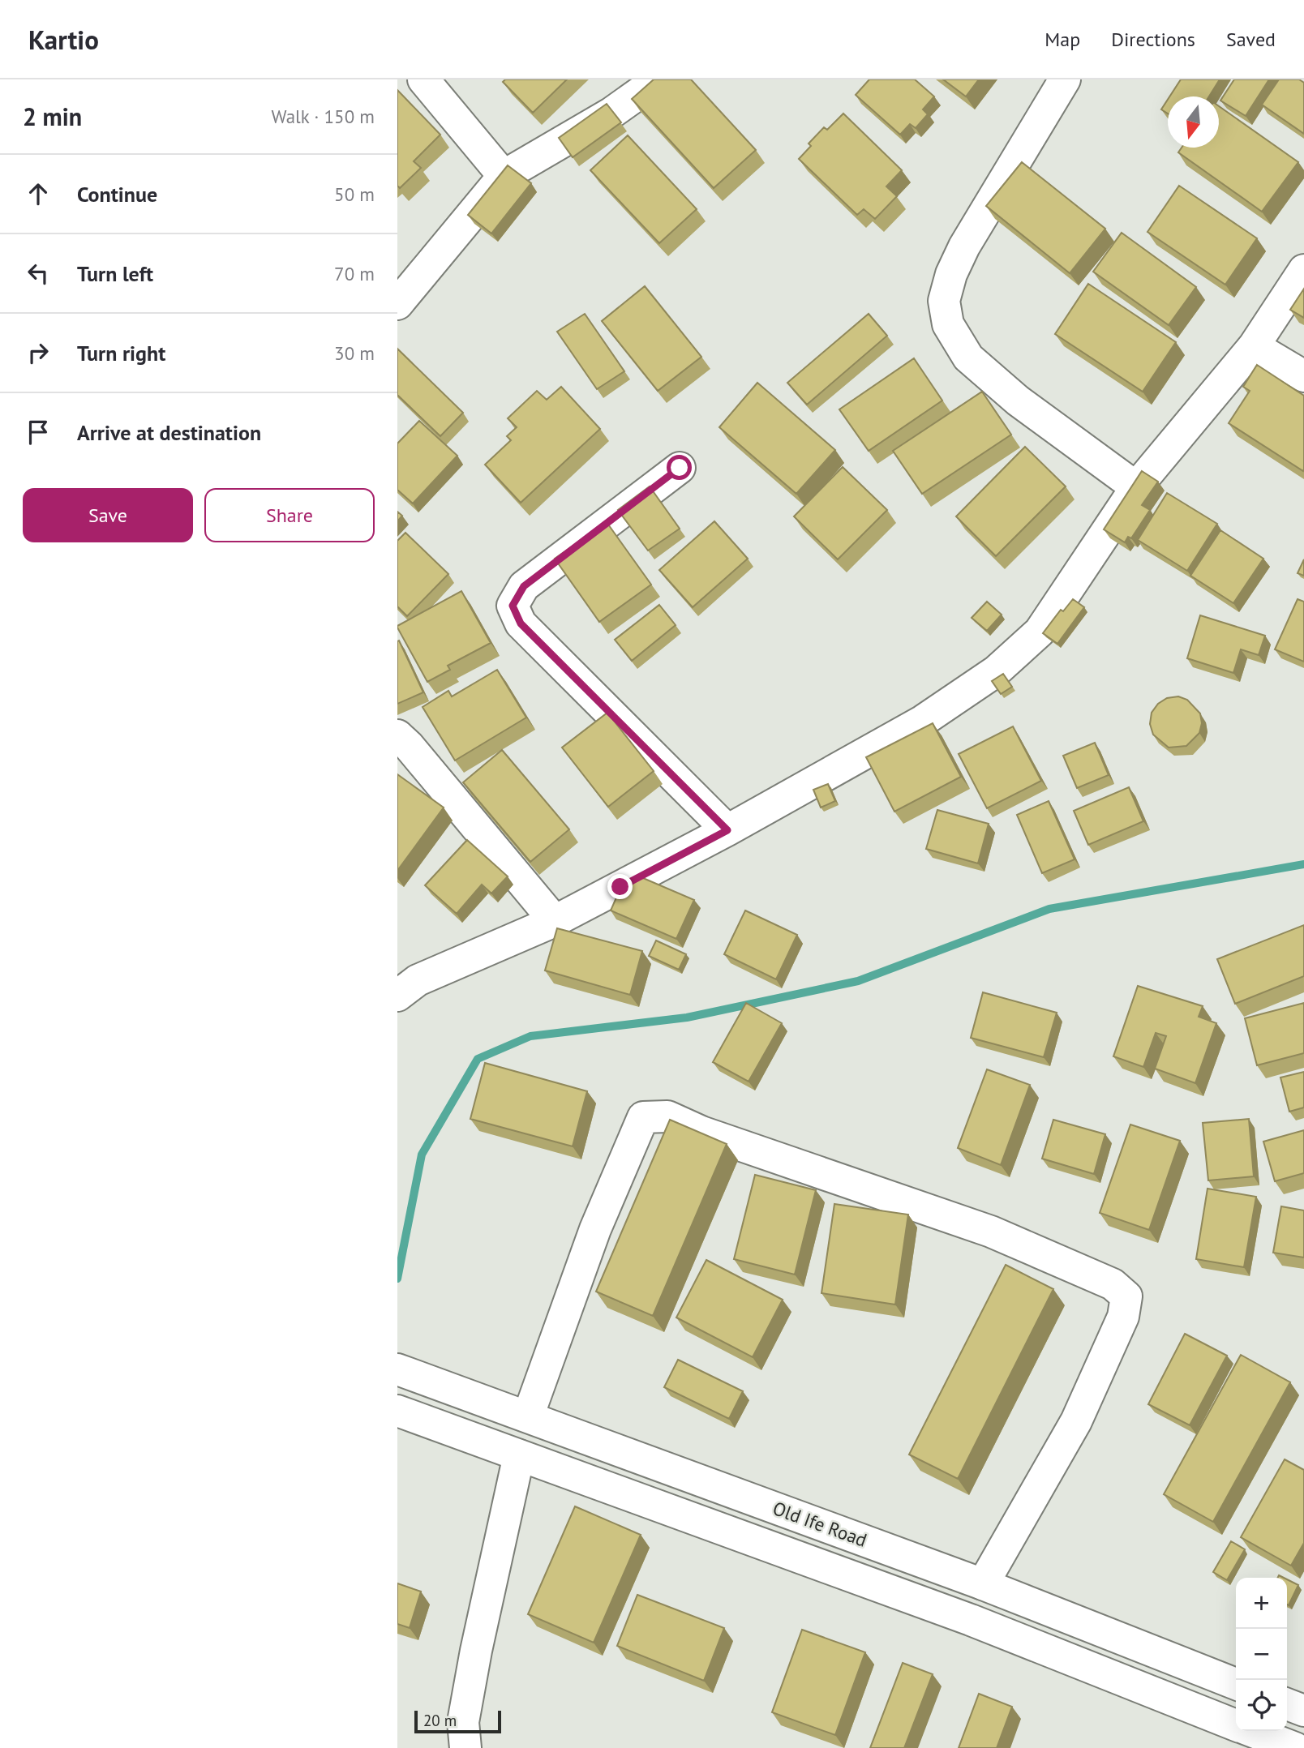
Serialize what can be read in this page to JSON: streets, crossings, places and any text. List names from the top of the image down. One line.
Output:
{"streets":{"street":["Old Ife Road"]},"scale_bar":"20 m","north":"bottom","page":{"header":"Kartio","nav":["Map","Directions","Saved"],"heading":["2 min","Walk · 150 m"],"list":[["Continue","50 m"],["Turn left","70 m"],["Turn right","30 m"],"Arrive at destination"],"buttons":["Save","Share"],"map_buttons":["+","−"],"scale":"20 m"}}
